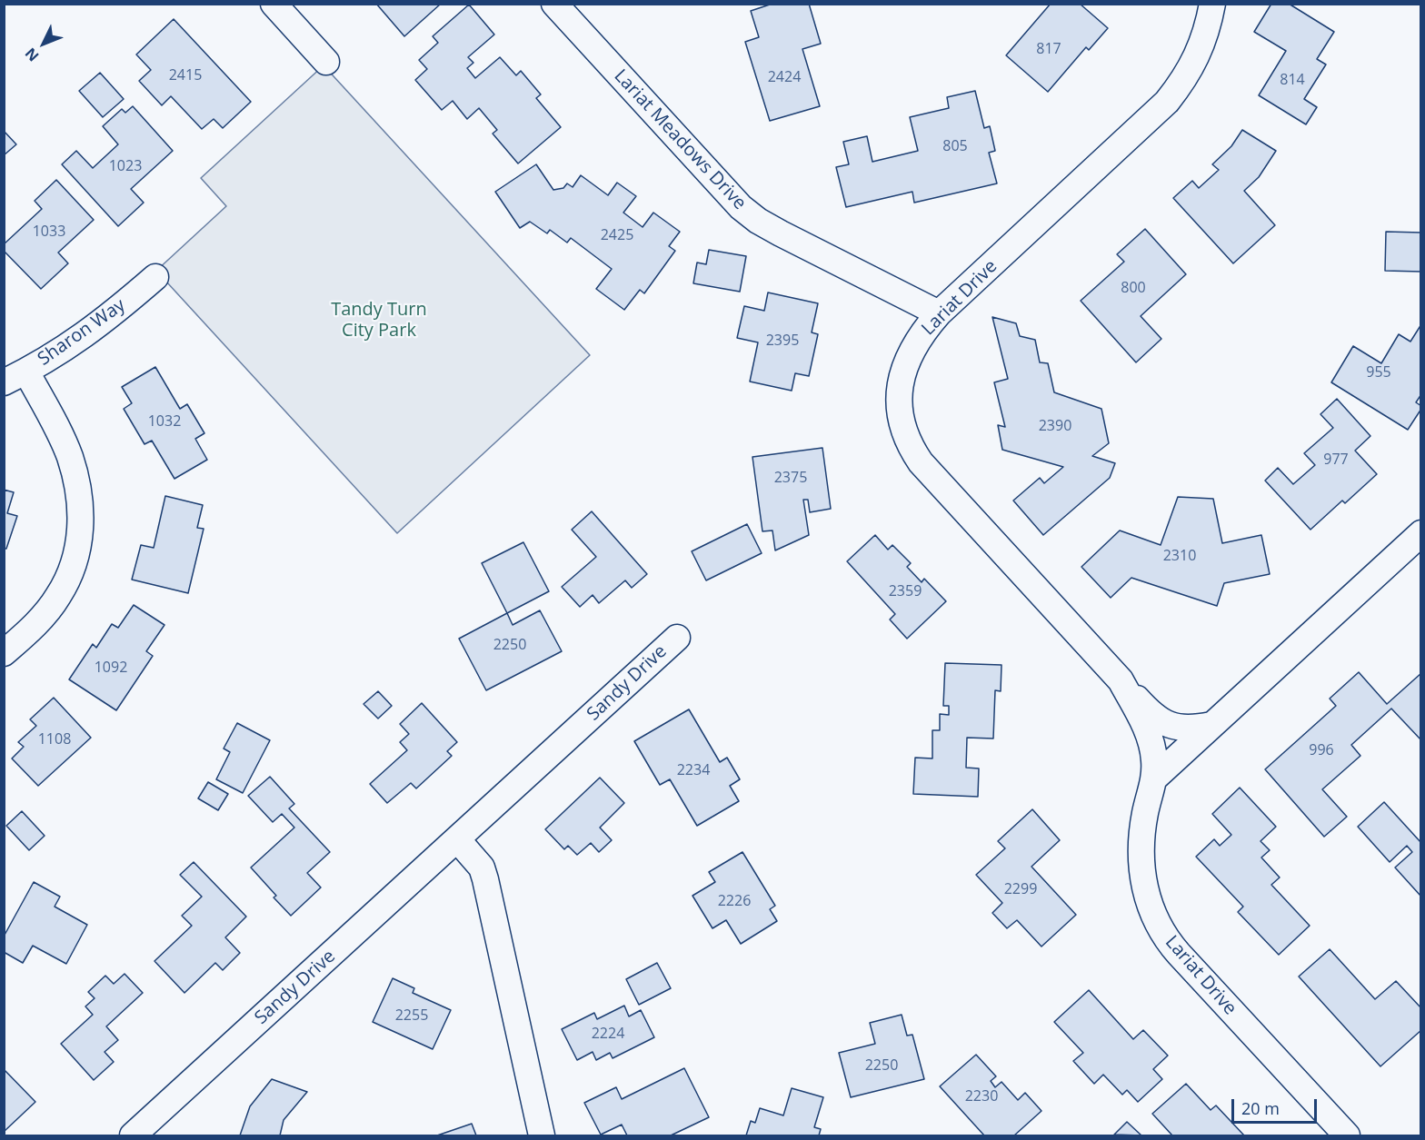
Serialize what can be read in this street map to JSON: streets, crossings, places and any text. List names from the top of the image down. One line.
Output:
{"streets":{"street":["Lariat Meadows Drive","Lariat Drive","Sharon Way","Sandy Drive"]},"crossings":[["Lariat Meadows Drive","Lariat Drive"]],"parks":["Tandy Turn City Park"],"house_numbers":["817","2415","2424","814","805","1023","1033","2425","800","2395","955","1032","2390","977","2375","2310","2359","2250","1092","1108","996","2234","2299","2226","2255","2224","2250","2230"],"scale_bar":"20 m","north":"bottom left"}
